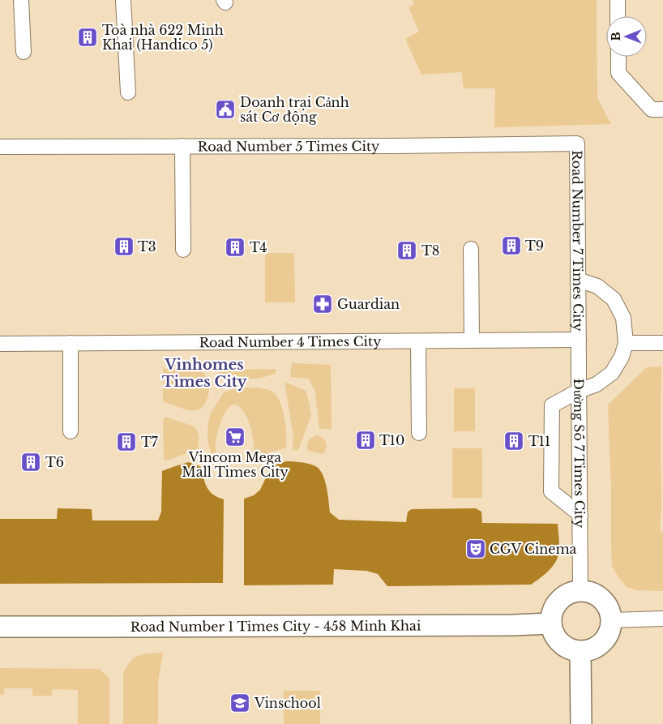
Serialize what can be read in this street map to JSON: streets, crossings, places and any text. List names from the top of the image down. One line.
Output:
{"streets":{"street":["Road Number 5 Times City","Road Number 7 Times City","Road Number 4 Times City","Đường Số 7 Times City","Road Number 1 Times City - 458 Minh Khai"]},"crossings":[["Road Number 5 Times City","Road Number 7 Times City"],["Road Number 7 Times City","Road Number 4 Times City"],["Road Number 7 Times City","Đường Số 7 Times City"],["Road Number 4 Times City","Đường Số 7 Times City"],["Đường Số 7 Times City","Road Number 1 Times City - 458 Minh Khai"]],"districts":["Vinhomes Times City"],"places":{"building":["Toà nhà 622 Minh Khai (Handico 5)","T9","T3","T4","T8","T10","T11","T7","T6"],"public building":["Doanh trại Cảnh sát Cơ động"],"pharmacy":["Guardian"],"supermarket":["Vincom Mega Mall Times City"],"theatre":["CGV Cinema"],"school or university":["Vinschool"]},"north":"left"}
